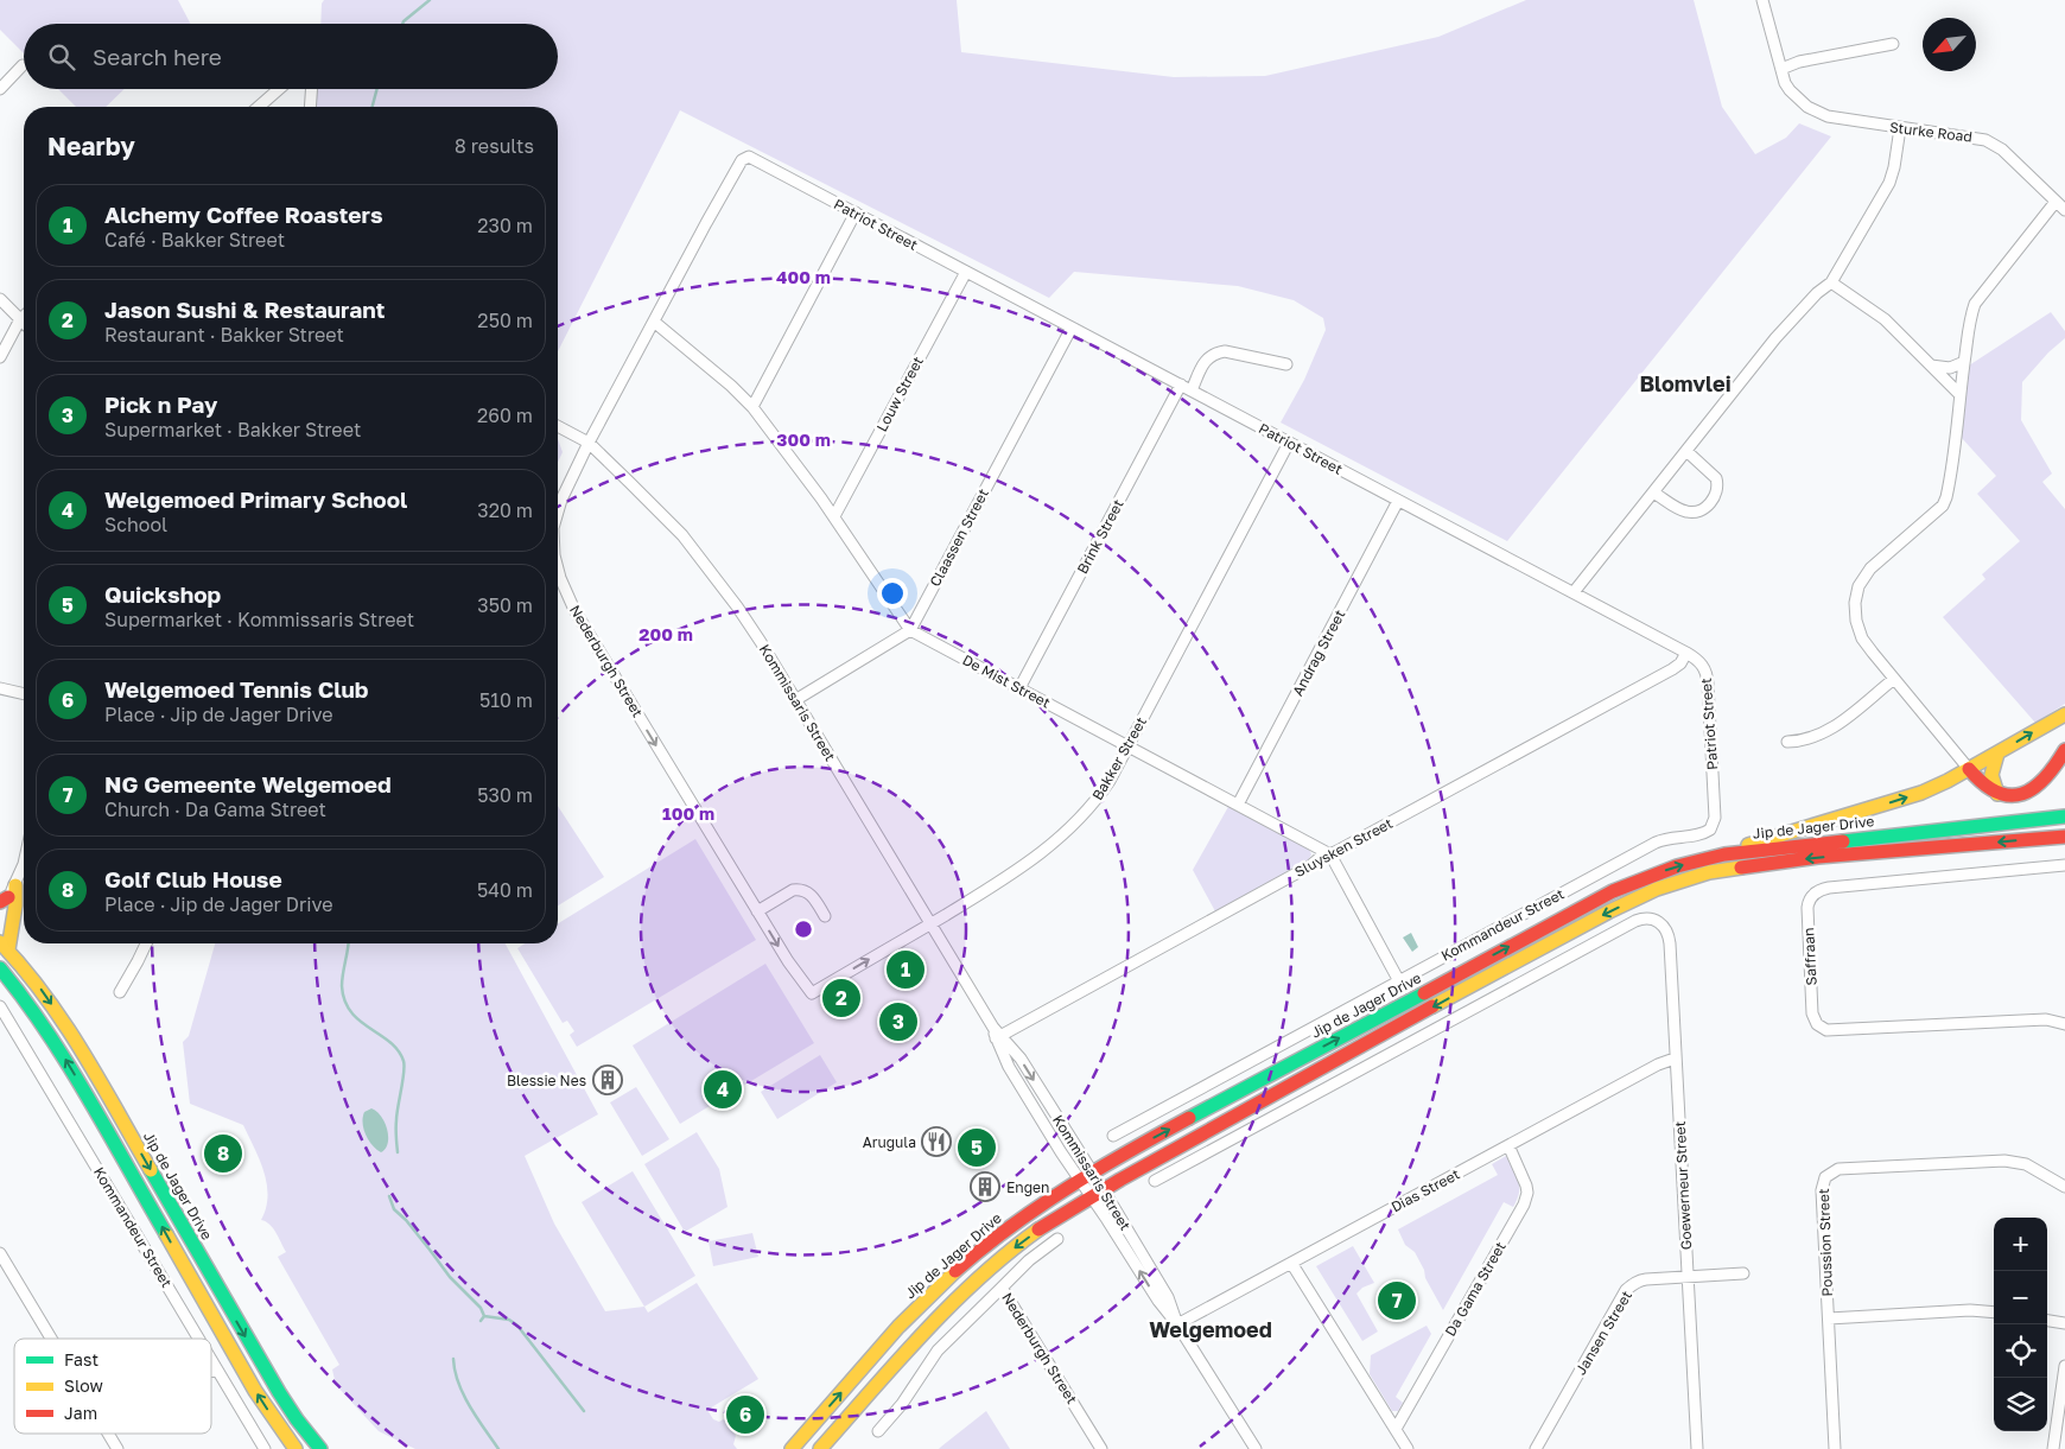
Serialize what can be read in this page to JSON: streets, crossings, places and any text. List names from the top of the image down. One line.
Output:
{"streets":{"main road":["Jip de Jager Drive"],"street":["Sturke Road","Patriot Street","Louw Street","Brink Street","Claassen Street","Andrag Street","Nederburgh Street","De Mist Street","Kommissaris Street","Bakker Street","Sluysken Street","Kommandeur Street","Saffraan","Goewerneur Street","Dias Street","Poussion Street","Da Gama Street","Jansen Street"]},"crossings":[["Patriot Street","Louw Street"],["Patriot Street","Brink Street"],["Patriot Street","Claassen Street"],["Patriot Street","Andrag Street"],["Patriot Street","Nederburgh Street"],["Patriot Street","Bakker Street"],["Patriot Street","Sluysken Street"],["Patriot Street","Kommandeur Street"],["Louw Street","De Mist Street"],["Brink Street","De Mist Street"],["Claassen Street","De Mist Street"],["Andrag Street","De Mist Street"],["Nederburgh Street","De Mist Street"],["Nederburgh Street","Kommissaris Street"],["Nederburgh Street","Bakker Street"],["De Mist Street","Bakker Street"],["De Mist Street","Sluysken Street"],["Kommissaris Street","Bakker Street"],["Kommissaris Street","Jip de Jager Drive"],["Kommissaris Street","Sluysken Street"],["Kommissaris Street","Dias Street"],["Goewerneur Street","Dias Street"],["Goewerneur Street","Jansen Street"],["Dias Street","Da Gama Street"]],"one_way":["Nederburgh Street"],"districts":["Blomvlei","Welgemoed"],"places":{"building":["Blessie Nes","Engen"],"restaurant":["Arugula"]},"legend":["Fast","Slow","Jam"],"north":"bottom left","page":{"search":"Search here","heading":["Nearby","8 results"],"list":[{"mark":"1","name":"Alchemy Coffee Roasters","note":"Café · Bakker Street","value":"230 m"},{"mark":"2","name":"Jason Sushi & Restaurant","note":"Restaurant · Bakker Street","value":"250 m"},{"mark":"3","name":"Pick n Pay","note":"Supermarket · Bakker Street","value":"260 m"},{"mark":"4","name":"Welgemoed Primary School","note":"School","value":"320 m"},{"mark":"5","name":"Quickshop","note":"Supermarket · Kommissaris Street","value":"350 m"},{"mark":"6","name":"Welgemoed Tennis Club","note":"Place · Jip de Jager Drive","value":"510 m"},{"mark":"7","name":"NG Gemeente Welgemoed","note":"Church · Da Gama Street","value":"530 m"},{"mark":"8","name":"Golf Club House","note":"Place · Jip de Jager Drive","value":"540 m"}],"pins":["1","2","3","4","5","8","7","6"],"map_buttons":["+","−"]},"rings":["400 m","300 m","200 m","100 m"]}
